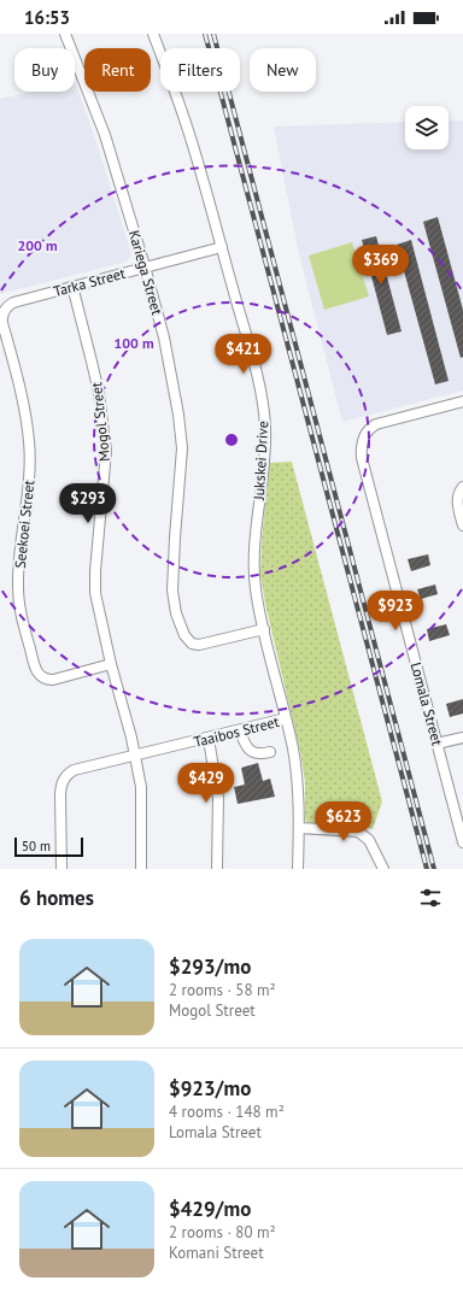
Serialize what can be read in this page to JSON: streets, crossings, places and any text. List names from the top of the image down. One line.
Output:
{"streets":{"street":["Kariega Street","Tarka Street","Mogol Street","Jukskei Drive","Seekoei Street","Lomala Street","Taaibos Street"]},"crossings":[["Kariega Street","Tarka Street"],["Kariega Street","Jukskei Drive"],["Tarka Street","Mogol Street"],["Tarka Street","Jukskei Drive"],["Tarka Street","Seekoei Street"],["Mogol Street","Seekoei Street"],["Mogol Street","Taaibos Street"],["Jukskei Drive","Taaibos Street"]],"scale_bar":"50 m","page":{"status":"16:53","chip":["Buy","Rent","Filters","New"],"price":["$369","$421","$293","$923","$429","$623"],"scale":"50 m","heading":"6 homes","list":[{"name":"$293/mo","note":"2 rooms · 58 m² · Mogol Street"},{"name":"$923/mo","note":"4 rooms · 148 m² · Lomala Street"},{"name":"$429/mo","note":"2 rooms · 80 m² · Komani Street"}]},"rings":["200 m","100 m"]}
